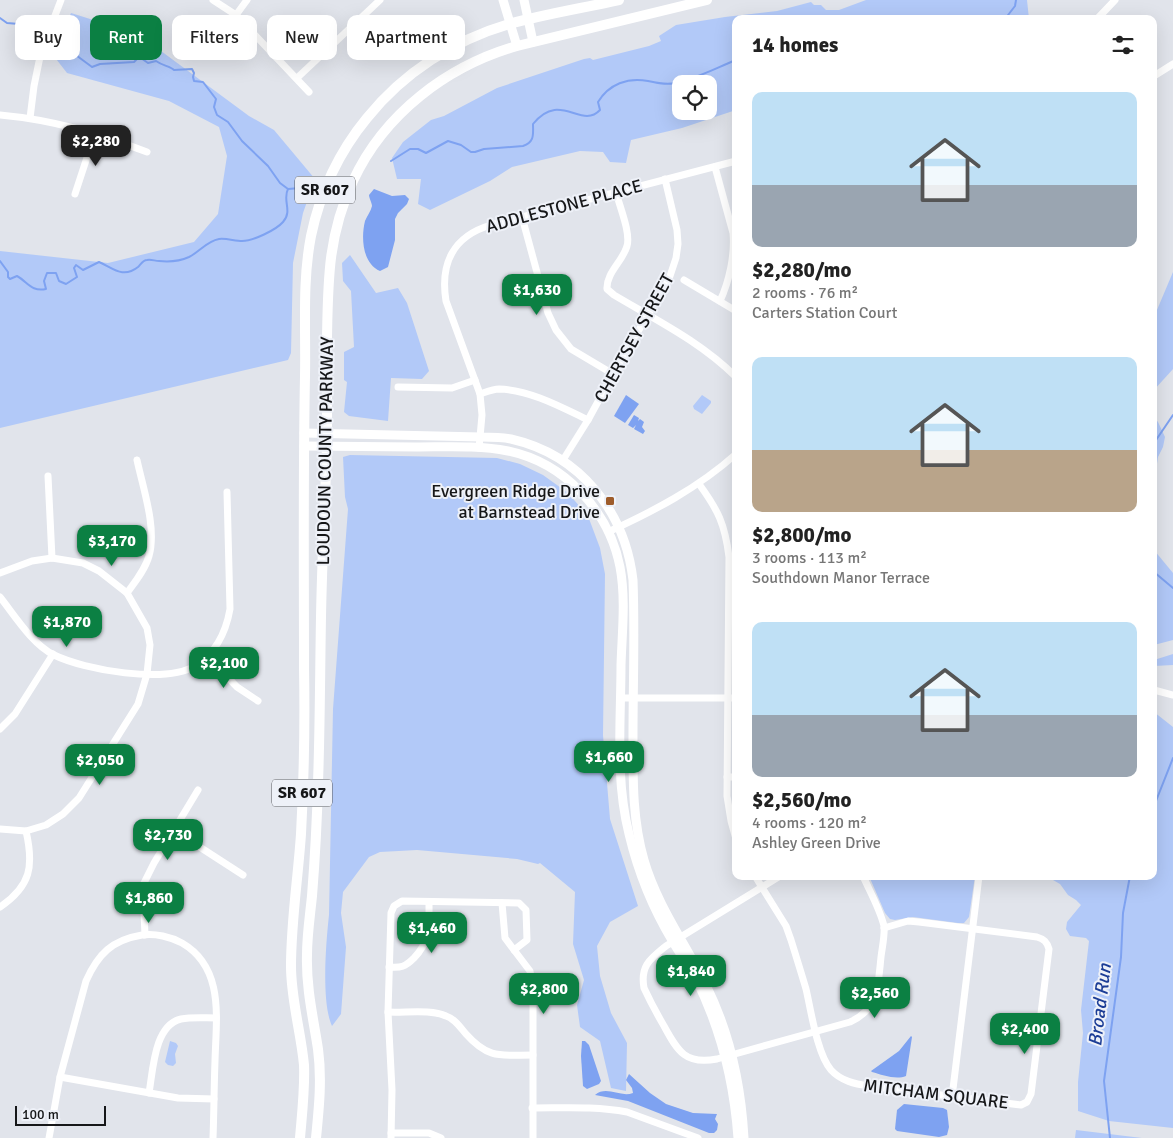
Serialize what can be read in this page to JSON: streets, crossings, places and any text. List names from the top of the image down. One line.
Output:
{"streets":{"main road":["SR 607","LOUDOUN COUNTY PARKWAY"],"street":["ADDLESTONE PLACE","CHERTSEY STREET","MITCHAM SQUARE"]},"crossings":[["ADDLESTONE PLACE","CHERTSEY STREET"]],"water":["Broad Run"],"places":{"transit":["Evergreen Ridge Drive at Barnstead Drive"]},"scale_bar":"100 m","page":{"chip":["Buy","Rent","Filters","New","Apartment"],"heading":"14 homes","list":[{"name":"$2,280/mo","note":"2 rooms · 76 m² · Carters Station Court"},{"name":"$2,800/mo","note":"3 rooms · 113 m² · Southdown Manor Terrace"},{"name":"$2,560/mo","note":"4 rooms · 120 m² · Ashley Green Drive"}],"price":["$2,280","$1,630","$3,170","$1,870","$2,100","$1,660","$2,050","$2,730","$1,860","$1,460","$1,840","$2,800","$2,560","$2,400"],"scale":"100 m"}}
